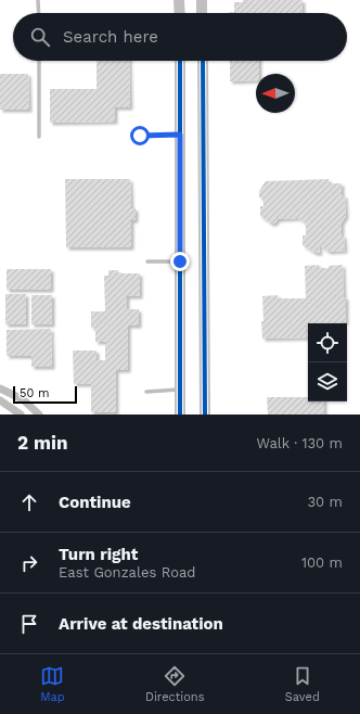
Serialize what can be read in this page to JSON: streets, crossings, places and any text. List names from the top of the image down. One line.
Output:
{"scale_bar":"50 m","north":"left","page":{"search":"Search here","scale":"50 m","heading":["2 min","Walk · 130 m"],"list":[["Continue","30 m"],["Turn right","East Gonzales Road","100 m"],"Arrive at destination"],"nav":["Map","Directions","Saved"]}}
